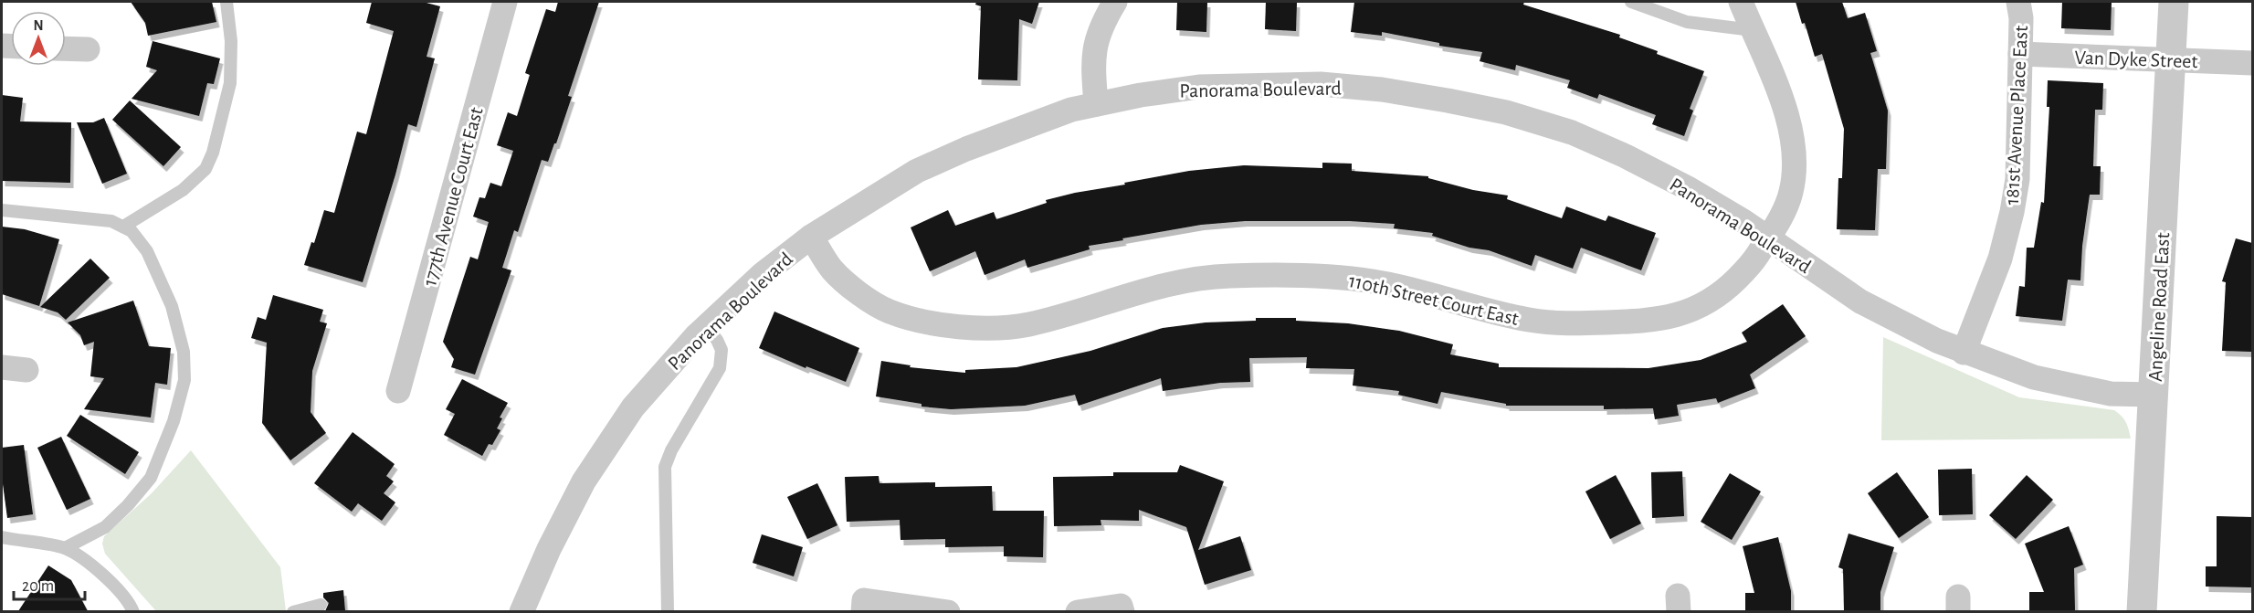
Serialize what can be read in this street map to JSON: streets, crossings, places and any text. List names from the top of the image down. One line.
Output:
{"streets":{"street":["Van Dyke Street","Panorama Boulevard","181st Avenue Place East","177th Avenue Court East","110th Street Court East","Angeline Road East"]},"crossings":[["Van Dyke Street","181st Avenue Place East"],["Van Dyke Street","Angeline Road East"],["Panorama Boulevard","181st Avenue Place East"],["Panorama Boulevard","110th Street Court East"],["Panorama Boulevard","Angeline Road East"]],"scale_bar":"20 m","north":"top"}
